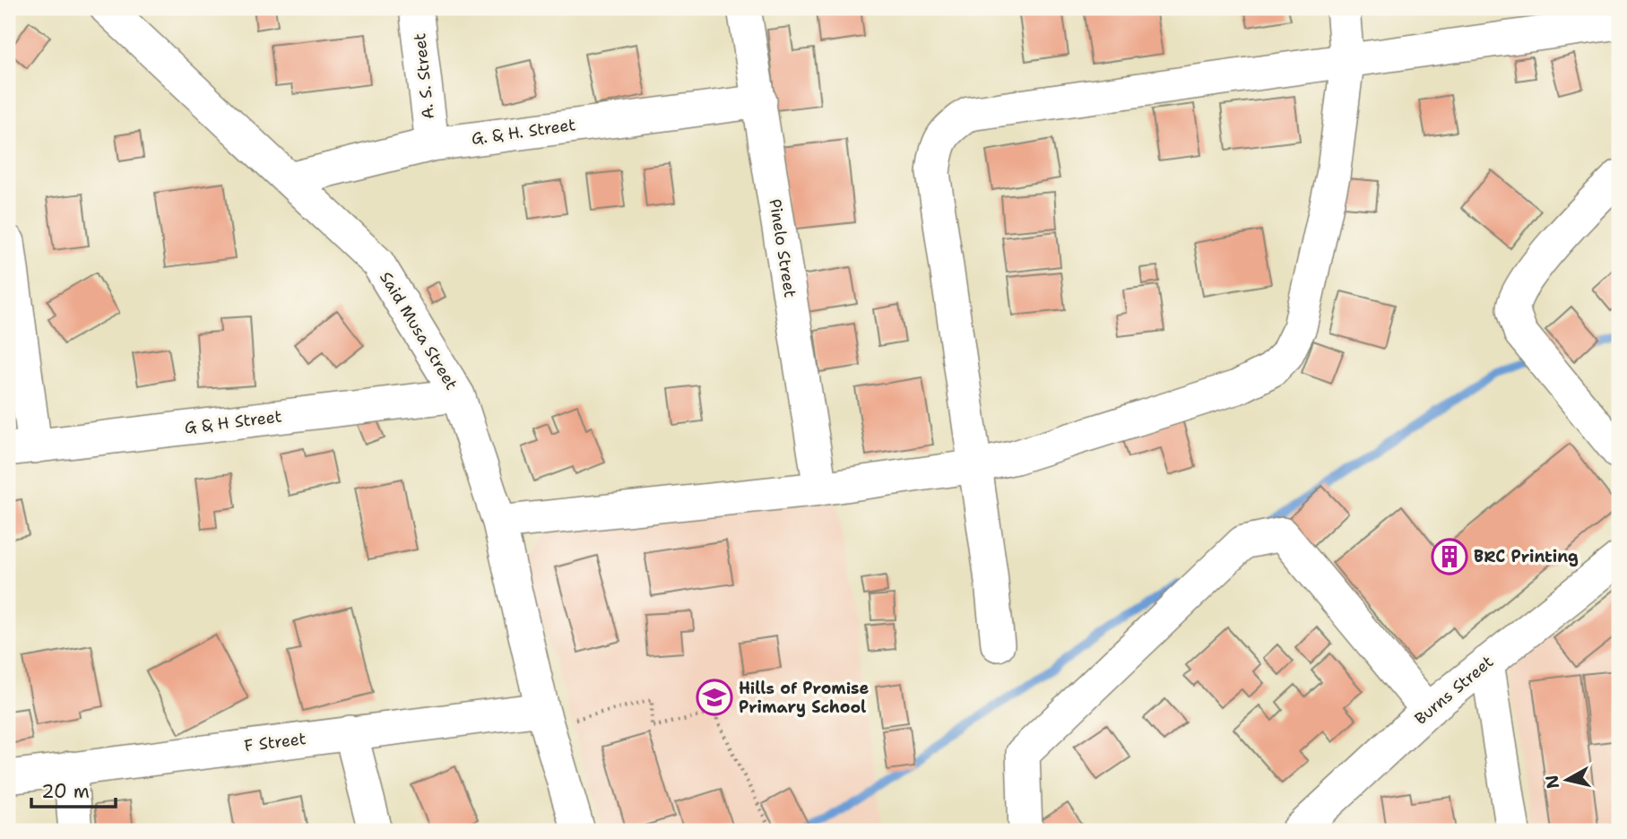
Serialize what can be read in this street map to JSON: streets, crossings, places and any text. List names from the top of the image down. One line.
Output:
{"streets":{"street":["A. S. Street","G. & H. Street","Pinelo Street","Said Musa Street","G & H Street","Burns Street","F Street"]},"crossings":[["A. S. Street","G. & H. Street"],["G. & H. Street","Pinelo Street"],["G. & H. Street","Said Musa Street"],["Said Musa Street","G & H Street"],["Said Musa Street","F Street"]],"places":{"building":["BRC Printing"],"school or university":["Hills of Promise Primary School"]},"scale_bar":"20 m","north":"left"}
